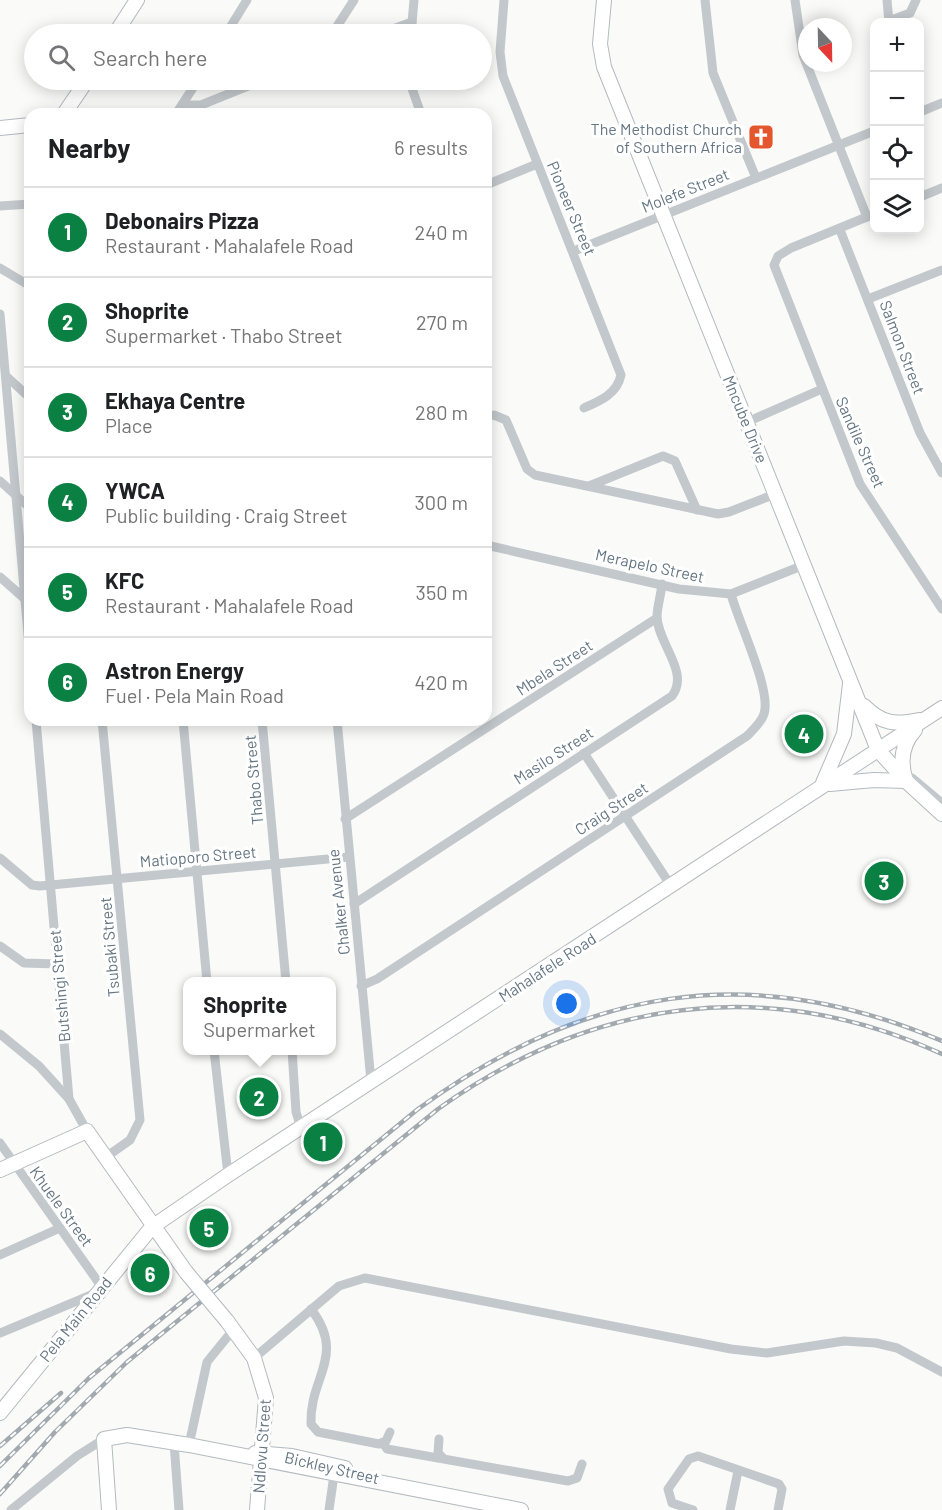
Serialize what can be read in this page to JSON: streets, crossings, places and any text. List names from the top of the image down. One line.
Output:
{"streets":{"street":["Molefe Street","Pioneer Street","Salmon Street","Mncube Drive","Sandile Street","Merapelo Street","Mbela Street","Masilo Street","Thabo Street","Craig Street","Matioporo Street","Chalker Avenue","Tsubaki Street","Mahalafele Road","Butshingi Street","Khuele Street","Pela Main Road","Ndlovu Street","Bickley Street"]},"crossings":[["Molefe Street","Pioneer Street"],["Molefe Street","Mncube Drive"],["Salmon Street","Sandile Street"],["Mncube Drive","Merapelo Street"],["Mncube Drive","Mahalafele Road"],["Merapelo Street","Masilo Street"],["Merapelo Street","Craig Street"],["Mbela Street","Masilo Street"],["Mbela Street","Chalker Avenue"],["Masilo Street","Chalker Avenue"],["Thabo Street","Matioporo Street"],["Craig Street","Chalker Avenue"],["Matioporo Street","Chalker Avenue"],["Matioporo Street","Tsubaki Street"],["Matioporo Street","Butshingi Street"],["Chalker Avenue","Mahalafele Road"],["Tsubaki Street","Butshingi Street"],["Mahalafele Road","Butshingi Street"],["Mahalafele Road","Pela Main Road"],["Butshingi Street","Pela Main Road"],["Butshingi Street","Ndlovu Street"],["Khuele Street","Pela Main Road"],["Ndlovu Street","Bickley Street"]],"places":{"church":["The Methodist Church of Southern Africa"]},"north":"bottom","page":{"map_buttons":["+","−"],"search":"Search here","heading":["Nearby","6 results"],"list":[{"mark":"1","name":"Debonairs Pizza","note":"Restaurant · Mahalafele Road","value":"240 m"},{"mark":"2","name":"Shoprite","note":"Supermarket · Thabo Street","value":"270 m"},{"mark":"3","name":"Ekhaya Centre","note":"Place","value":"280 m"},{"mark":"4","name":"YWCA","note":"Public building · Craig Street","value":"300 m"},{"mark":"5","name":"KFC","note":"Restaurant · Mahalafele Road","value":"350 m"},{"mark":"6","name":"Astron Energy","note":"Fuel · Pela Main Road","value":"420 m"}],"pins":["4","3","2","1","5","6"],"popup":["Shoprite","Supermarket"]}}
